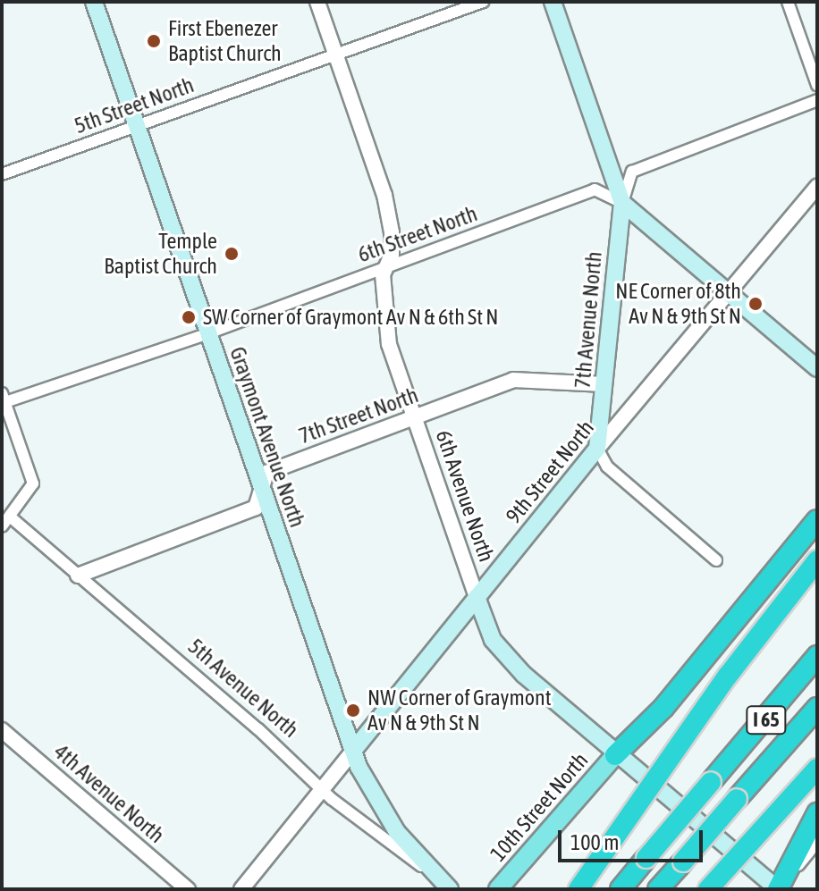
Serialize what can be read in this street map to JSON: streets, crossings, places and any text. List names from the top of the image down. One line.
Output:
{"streets":{"highway":["I 65"],"main road":["7th Avenue North","Graymont Avenue North","9th Street North","6th Avenue North","5th Avenue North","10th Street North"],"street":["5th Street North","6th Street North","7th Street North","4th Avenue North"]},"crossings":[["5th Street North","Graymont Avenue North"],["5th Street North","6th Avenue North"],["6th Street North","7th Avenue North"],["6th Street North","Graymont Avenue North"],["6th Street North","6th Avenue North"],["7th Avenue North","7th Street North"],["7th Avenue North","9th Street North"],["7th Street North","Graymont Avenue North"],["7th Street North","6th Avenue North"],["7th Street North","5th Avenue North"],["Graymont Avenue North","9th Street North"],["Graymont Avenue North","5th Avenue North"],["9th Street North","6th Avenue North"],["9th Street North","5th Avenue North"],["6th Avenue North","10th Street North"]],"places":["First Ebenezer Baptist Church","Temple Baptist Church","NE Corner of 8th Av N & 9th St N","SW Corner of Graymont Av N & 6th St N","NW Corner of Graymont Av N & 9th St N"],"scale_bar":"100 m"}
